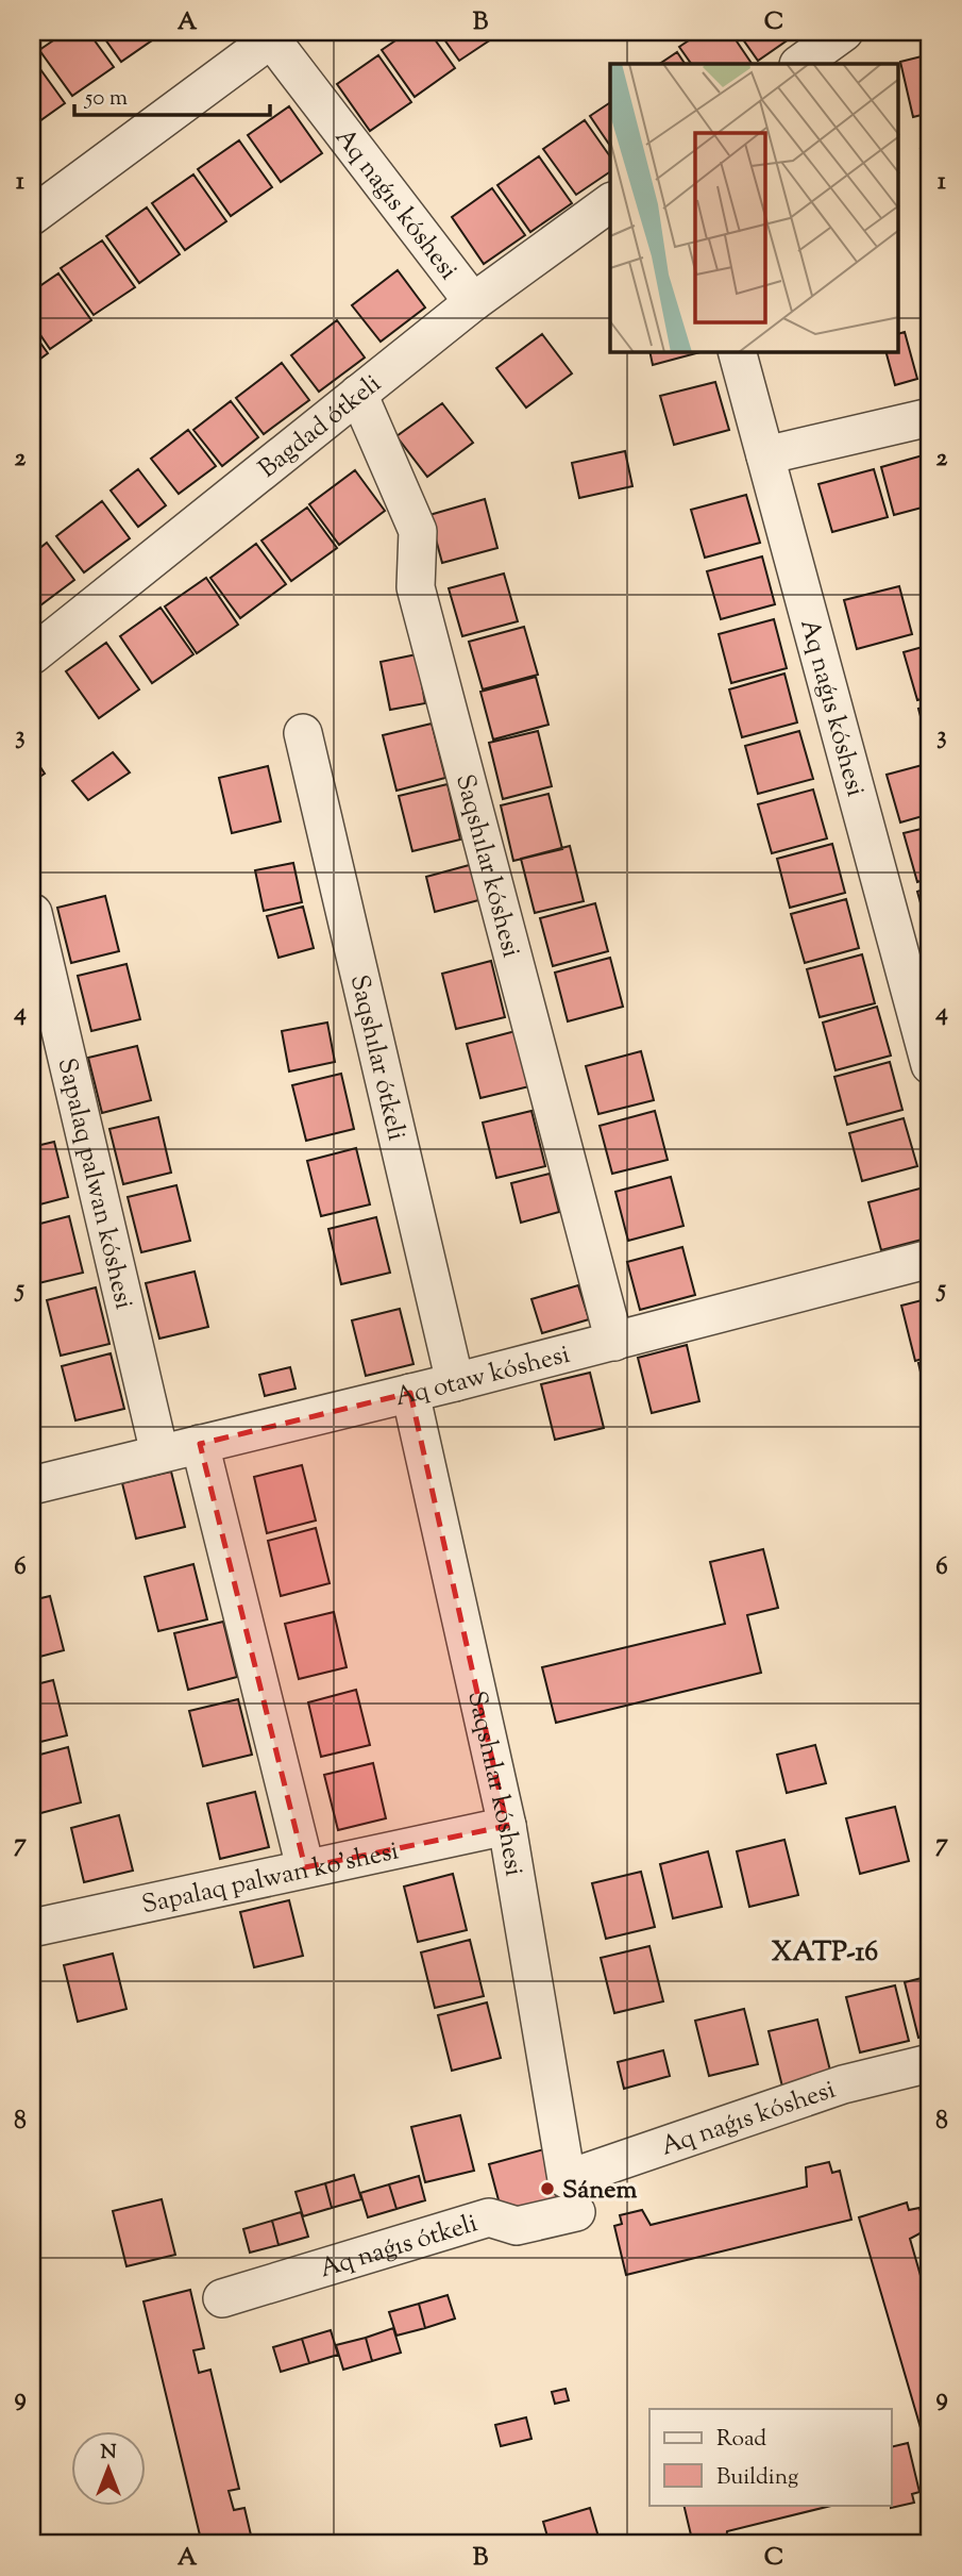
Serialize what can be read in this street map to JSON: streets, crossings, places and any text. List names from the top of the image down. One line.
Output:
{"streets":{"street":["Aq naǵıs kóshesi","Bagdad ótkeli","Saqshılar kóshesi","Saqshılar ótkeli","Sapalaq palwan kóshesi","Aq otaw kóshesi","Sapalaq palwan ko'shesi","Aq naǵıs ótkeli"]},"crossings":[["Aq naǵıs kóshesi","Bagdad ótkeli"],["Aq naǵıs kóshesi","Saqshılar kóshesi"],["Aq naǵıs kóshesi","Aq naǵıs ótkeli"],["Bagdad ótkeli","Saqshılar kóshesi"],["Saqshılar kóshesi","Aq otaw kóshesi"],["Saqshılar kóshesi","Sapalaq palwan ko'shesi"],["Saqshılar kóshesi","Aq naǵıs ótkeli"],["Saqshılar ótkeli","Aq otaw kóshesi"],["Sapalaq palwan kóshesi","Aq otaw kóshesi"]],"districts":["XATP-16"],"places":["Sánem"],"legend":["Road","Building"],"scale_bar":"50 m","north":"top","grid":{"columns":["A","B","C"],"rows":["1","2","3","4","5","6","7","8","9"]}}
